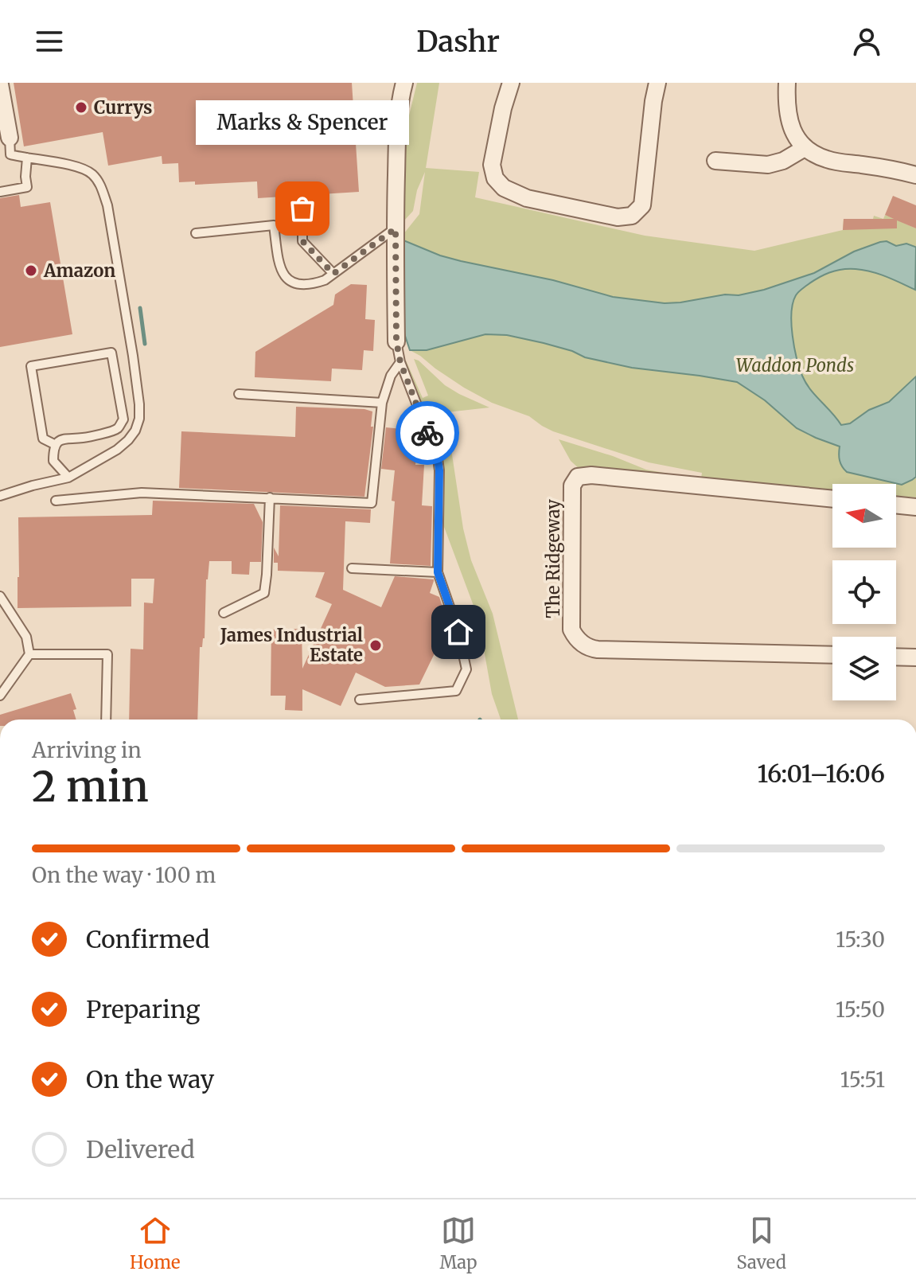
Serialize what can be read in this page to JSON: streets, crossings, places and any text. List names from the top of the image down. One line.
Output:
{"streets":{"street":["The Ridgeway"]},"parks":["Waddon Ponds"],"places":["Currys","Marks & Spencer","Amazon","James Industrial Estate"],"north":"left","page":{"header":"Dashr","bubble":"Marks & Spencer","heading":["2 min","Arriving in","16:01–16:06"],"bar":"On the way · 100 m","list":[["Confirmed","15:30"],["Preparing","15:50"],["On the way","15:51"],"Delivered"],"tabs":["Home","Map","Saved"]}}
